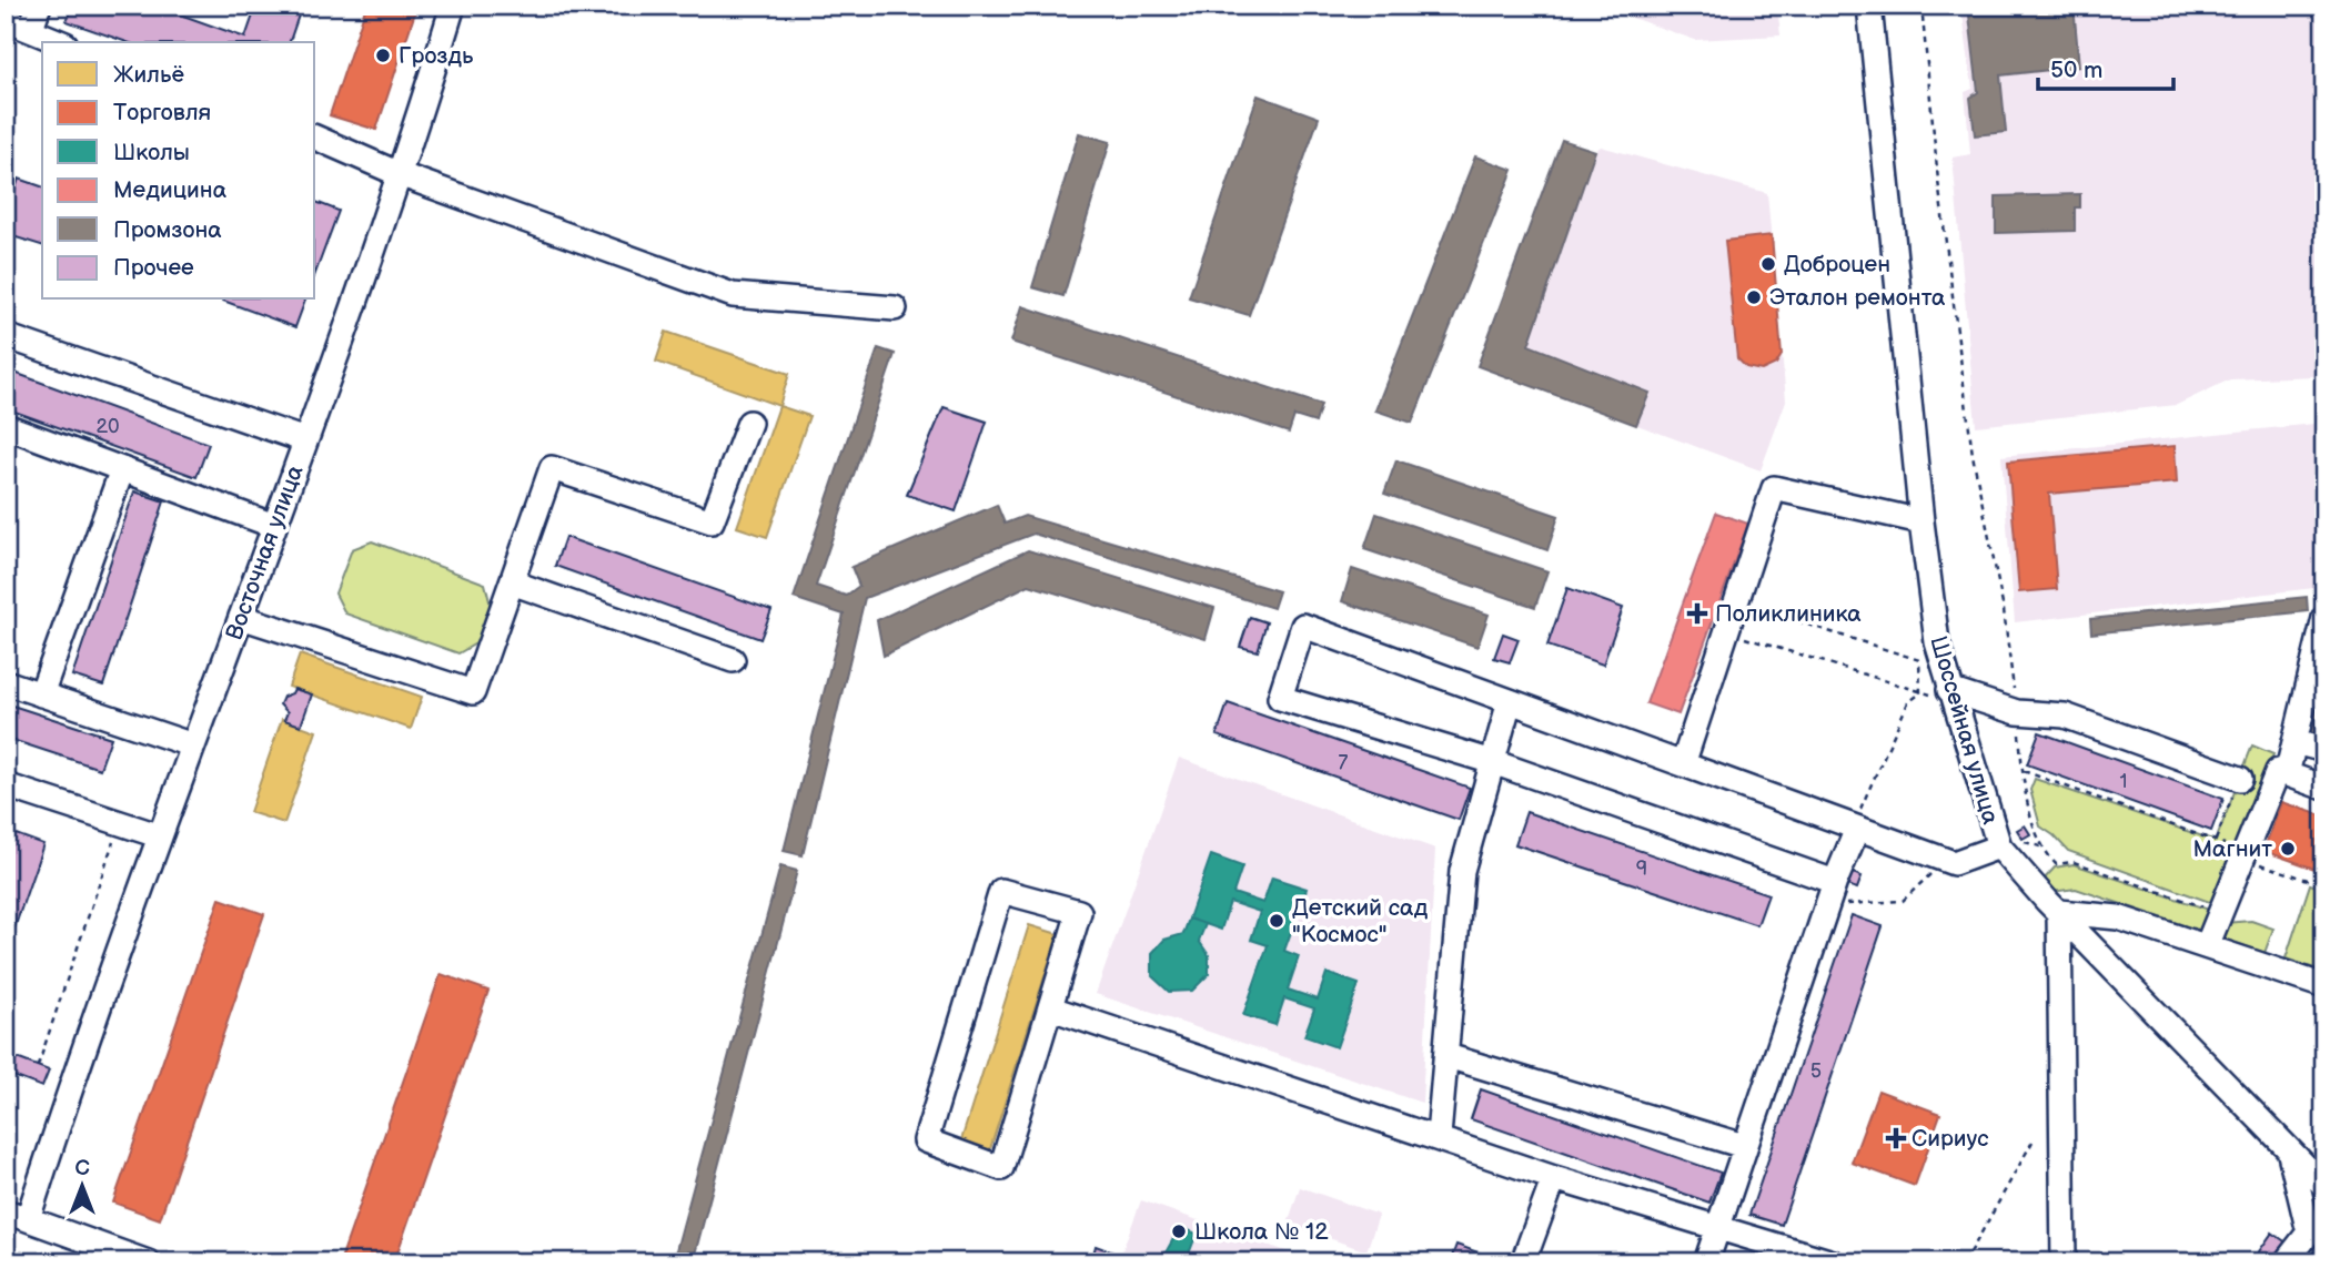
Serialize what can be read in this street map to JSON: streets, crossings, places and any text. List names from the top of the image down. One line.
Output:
{"streets":{"street":["Восточная улица","Шоссейная улица"]},"places":{"other":["Гроздь","Доброцен","Эталон ремонта","Магнит","Детский сад \"Космос\"","Школа № 12"],"health":["Поликлиника","Сириус"]},"house_numbers":["20","7","1","9","5"],"legend":["Жильё","Торговля","Школы","Медицина","Промзона","Прочее"],"scale_bar":"50 m","north":"top"}
